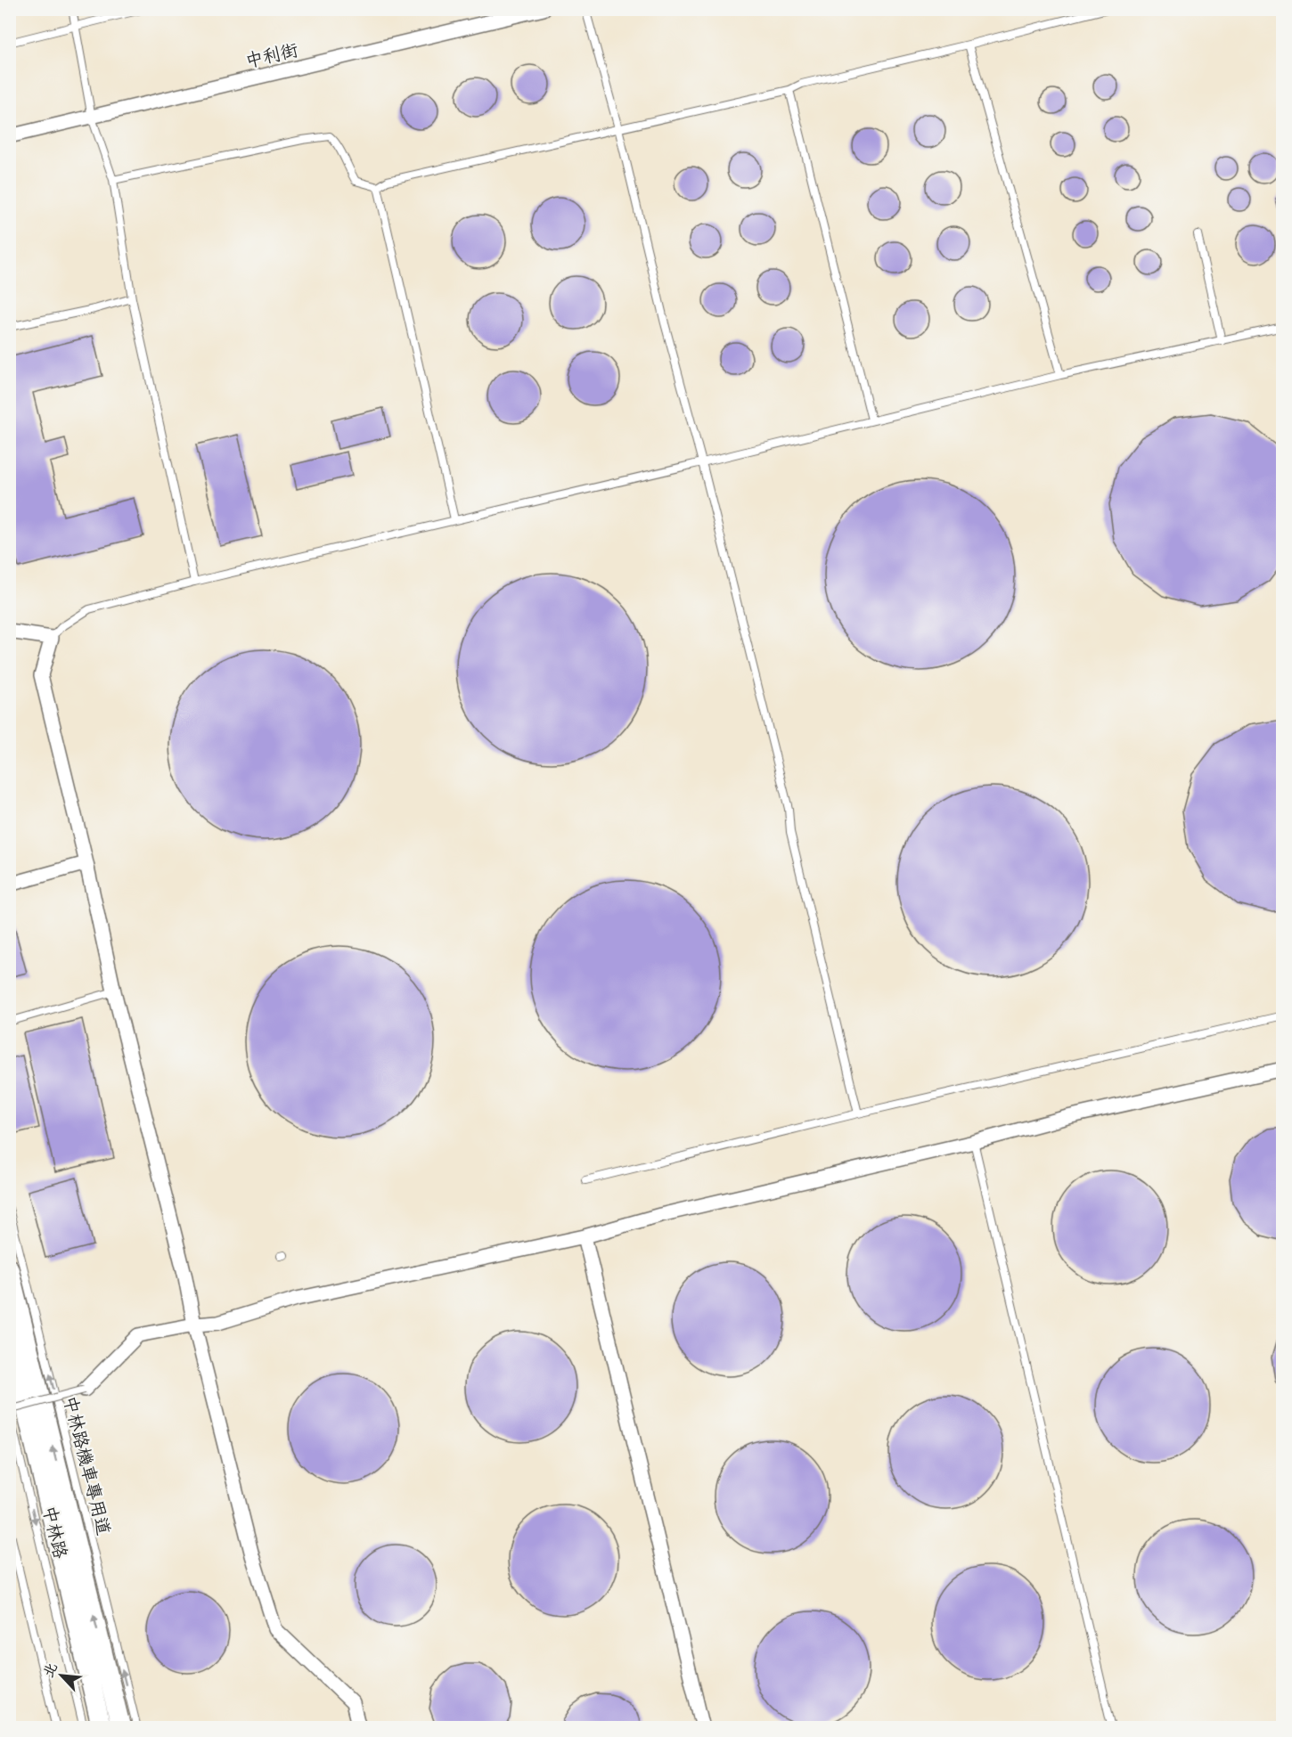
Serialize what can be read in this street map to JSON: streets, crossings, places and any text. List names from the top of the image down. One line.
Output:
{"streets":{"street":["中利街","中林路"],"lane":["中林路機車專用道"]},"north":"top left"}
